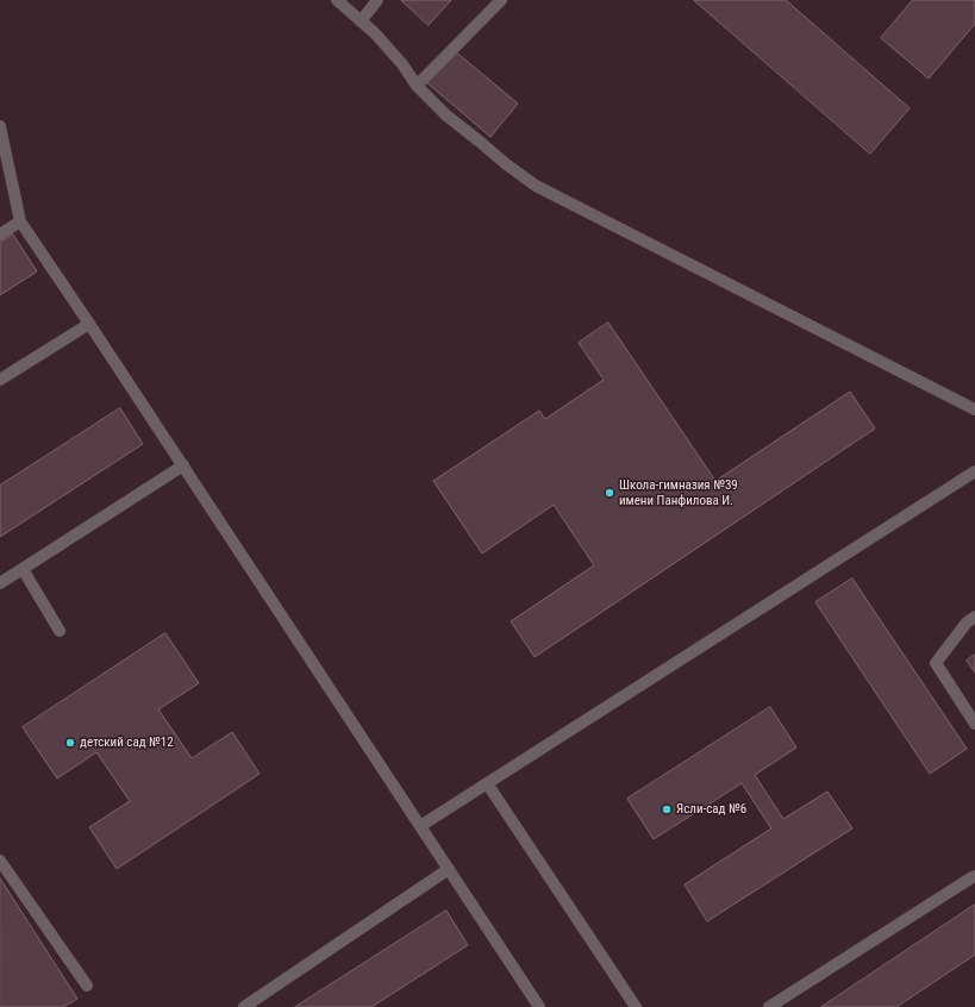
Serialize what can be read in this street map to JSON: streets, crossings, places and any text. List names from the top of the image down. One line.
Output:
{"places":["Школа-гимназия №39 имени Панфилова И.","детский сад №12","Ясли-сад №6"]}
